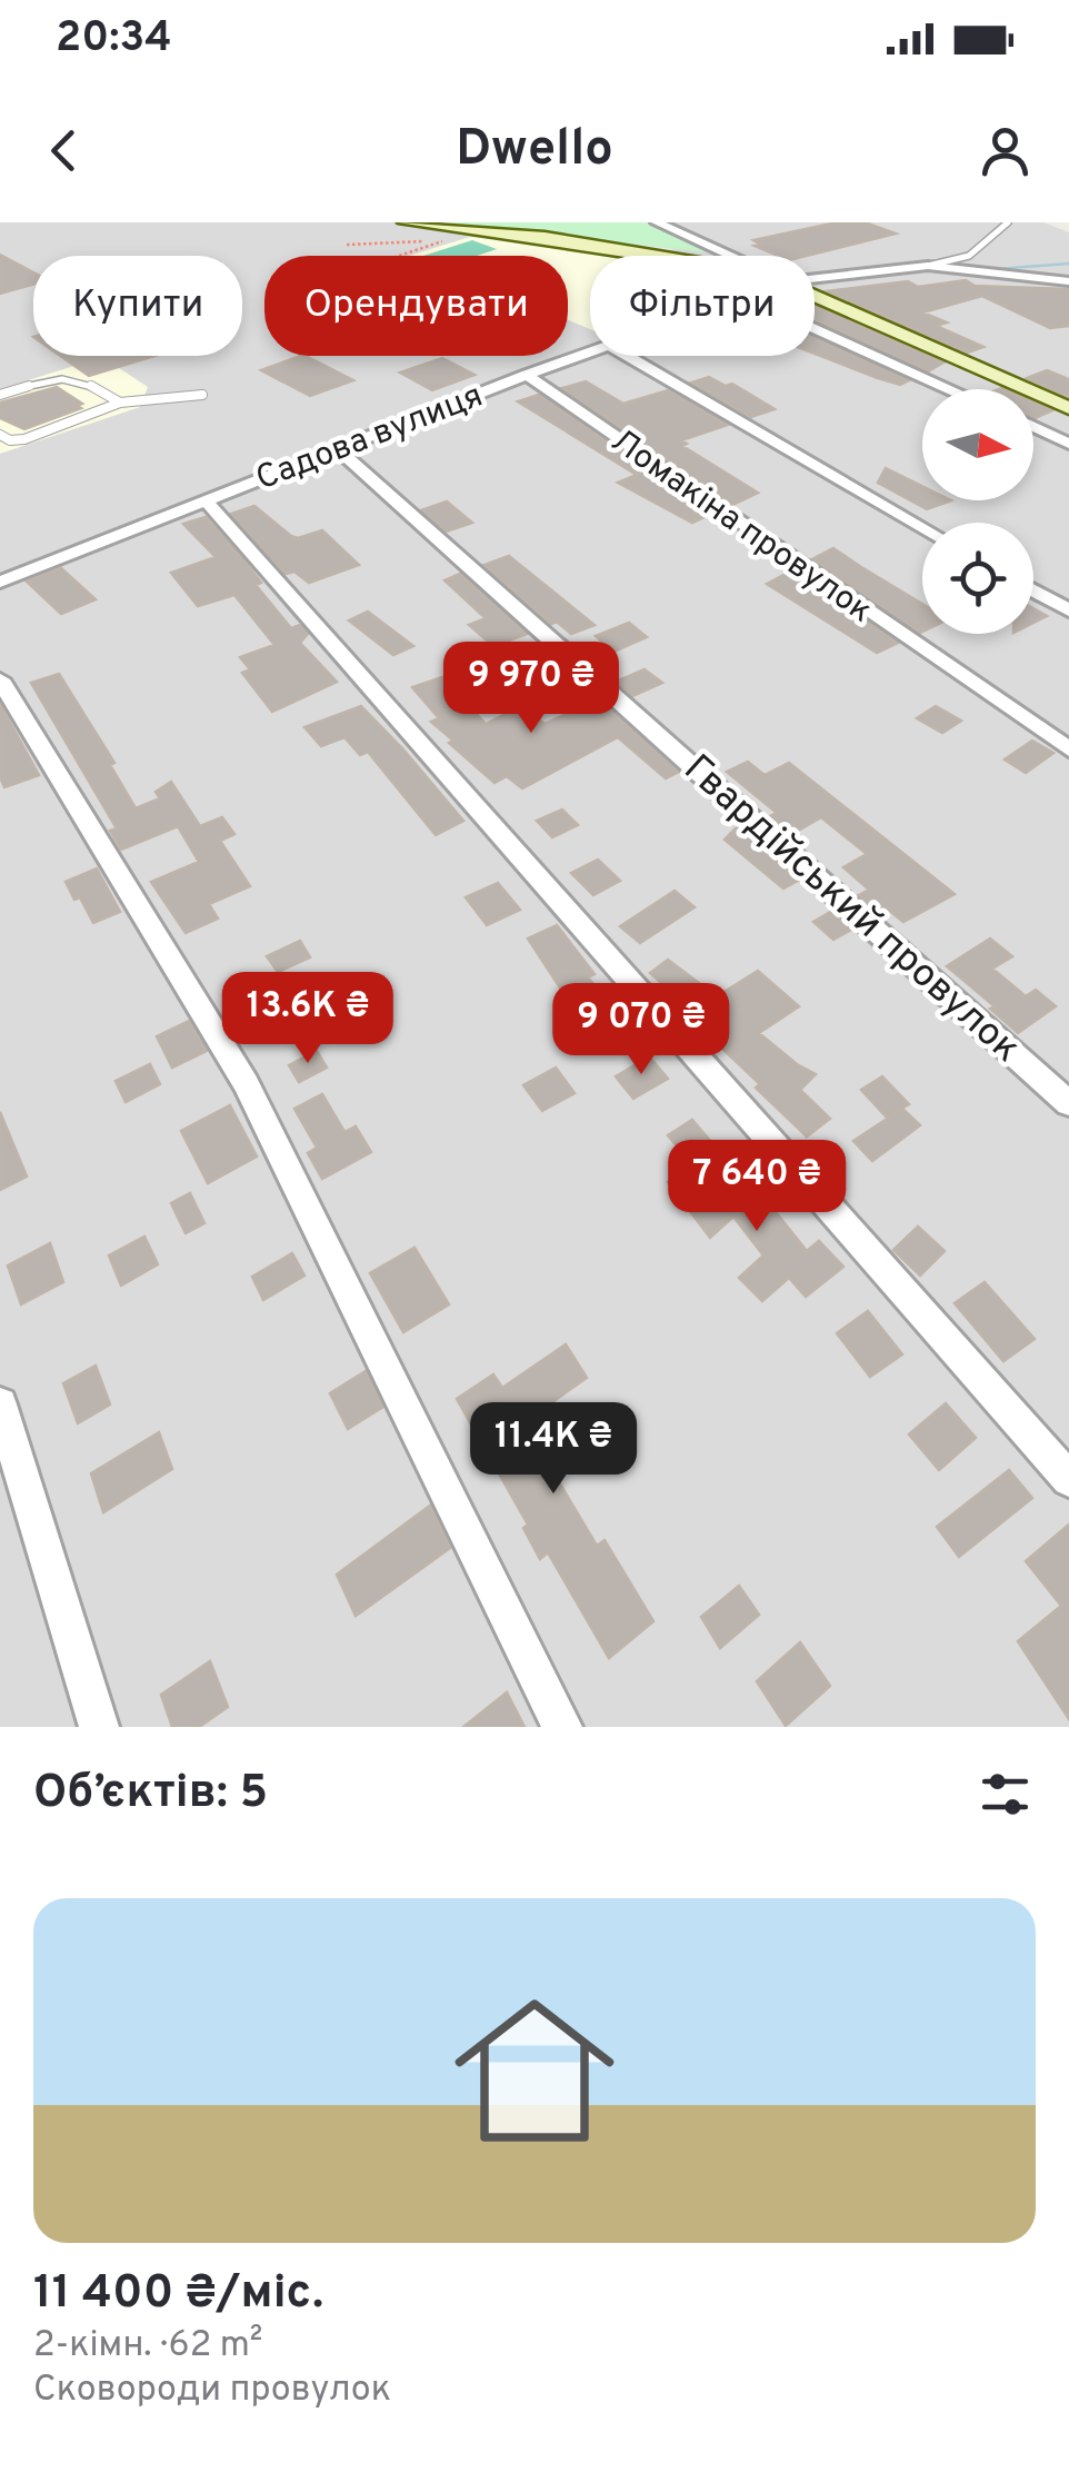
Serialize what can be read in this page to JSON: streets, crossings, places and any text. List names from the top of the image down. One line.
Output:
{"streets":{"street":["Садова вулиця","Ломакіна провулок","Гвардійський провулок"]},"crossings":[["Садова вулиця","Ломакіна провулок"],["Садова вулиця","Гвардійський провулок"]],"north":"right","page":{"status":"20:34","header":"Dwello","chip":["Купити","Орендувати","Фільтри"],"price":["9 970 ₴","13.6K ₴","9 070 ₴","7 640 ₴","11.4K ₴"],"heading":"Об’єктів: 5","list":[{"name":"11 400 ₴/міс.","note":"2-кімн. · 62 m² · Сковороди провулок"}]}}
